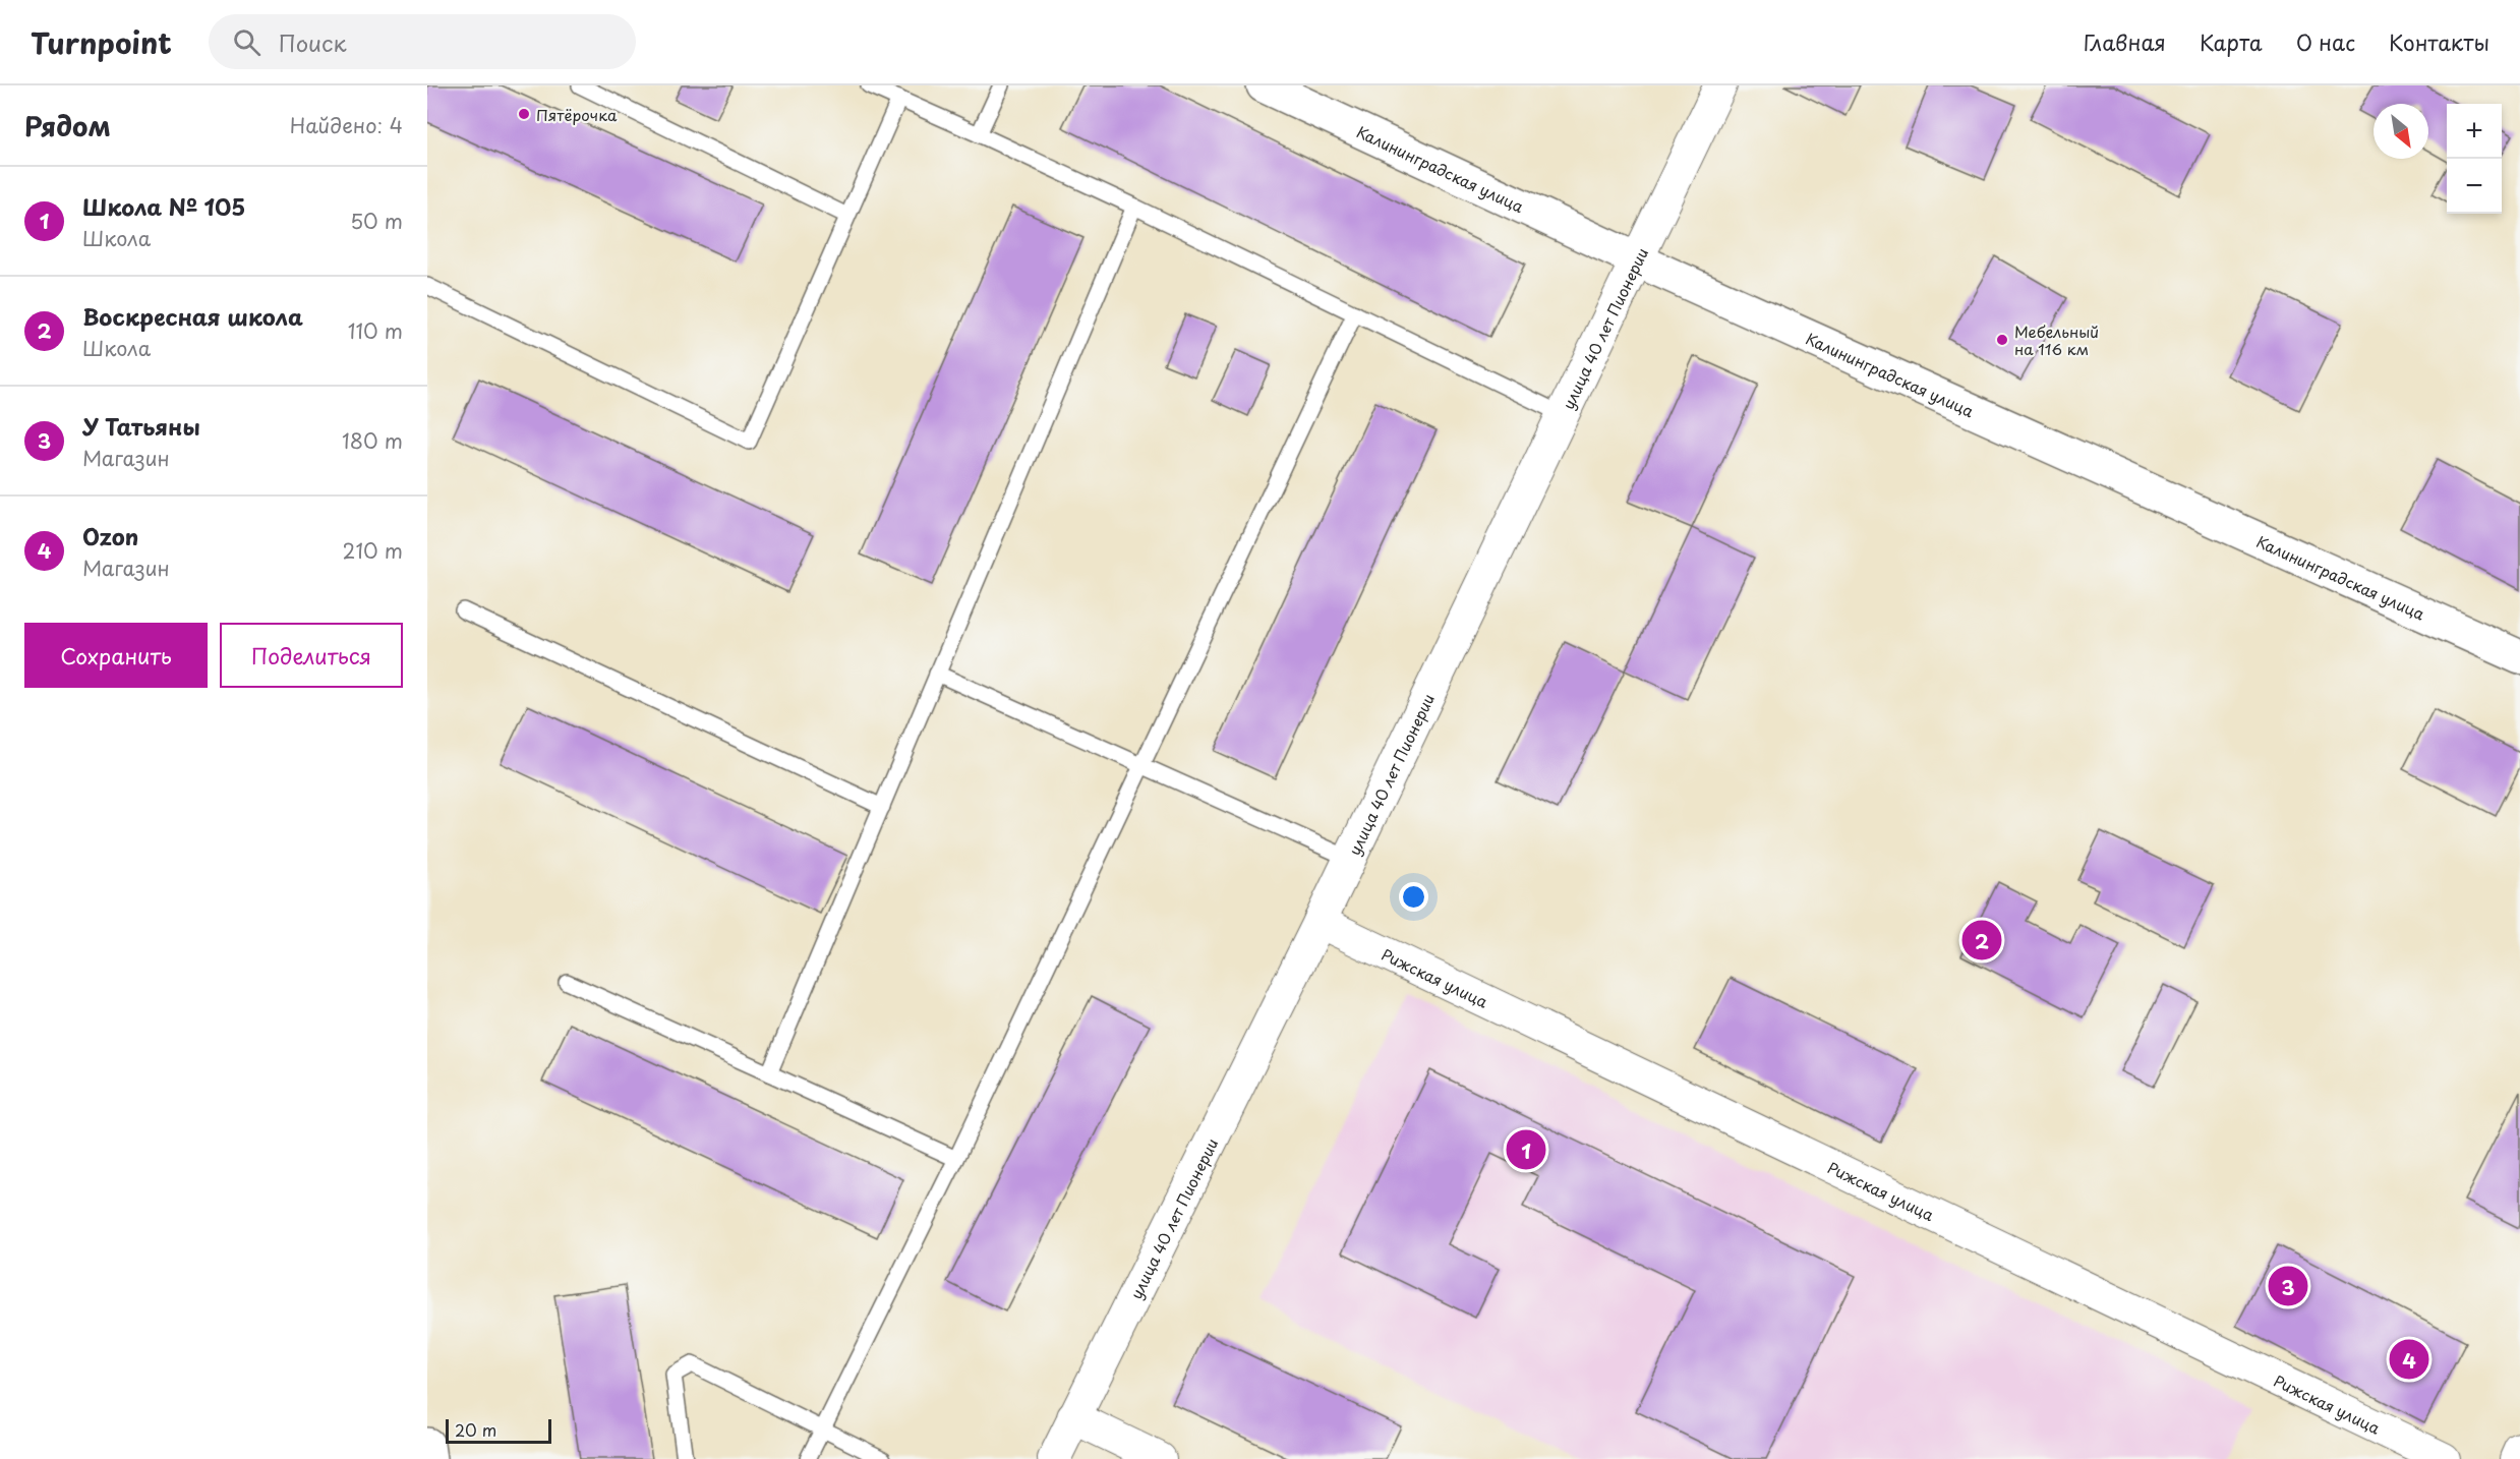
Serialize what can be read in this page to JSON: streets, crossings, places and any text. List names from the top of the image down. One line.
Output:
{"streets":{"street":["Калининградская улица","улица 40 лет Пионерии","Рижская улица"]},"crossings":[["Калининградская улица","улица 40 лет Пионерии"],["улица 40 лет Пионерии","Рижская улица"]],"places":["Пятёрочка","Мебельный на 116 км"],"scale_bar":"20 m","north":"bottom right","page":{"header":"Turnpoint","search":"Поиск","nav":["Главная","Карта","О нас","Контакты"],"heading":["Рядом","Найдено: 4"],"map_buttons":["+","−"],"list":[{"mark":"1","name":"Школа № 105","note":"Школа","value":"50 m"},{"mark":"2","name":"Воскресная школа","note":"Школа","value":"110 m"},{"mark":"3","name":"У Татьяны","note":"Магазин","value":"180 m"},{"mark":"4","name":"Ozon","note":"Магазин","value":"210 m"}],"buttons":["Сохранить","Поделиться"],"pins":["2","1","3","4"],"scale":"20 m"}}
